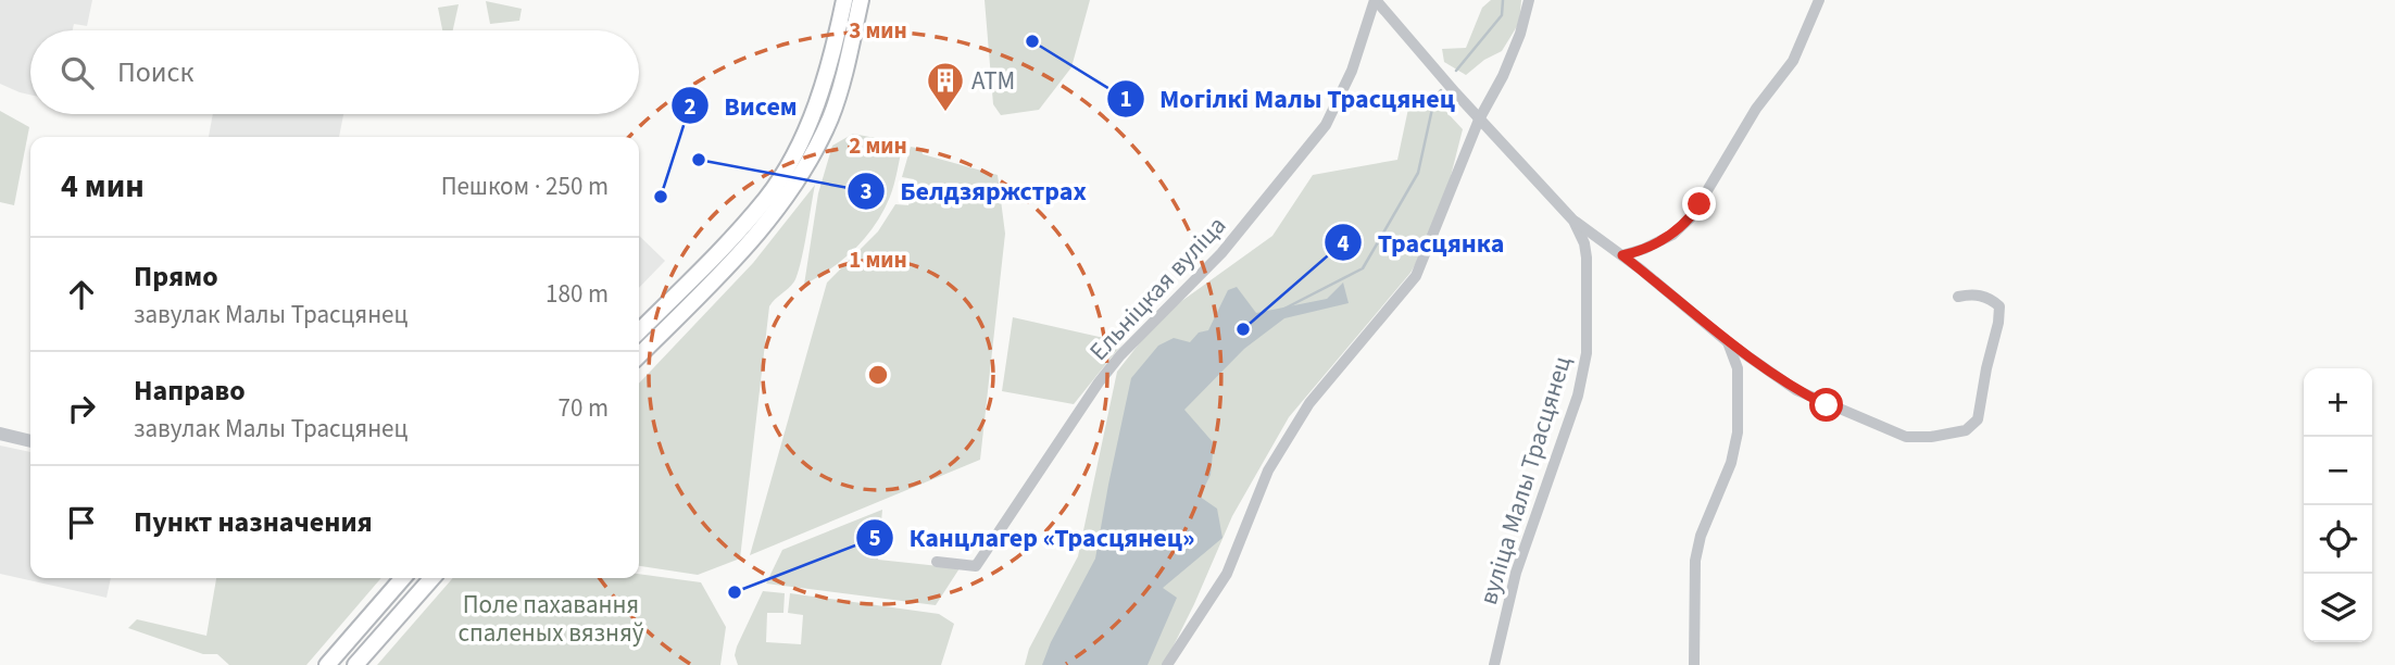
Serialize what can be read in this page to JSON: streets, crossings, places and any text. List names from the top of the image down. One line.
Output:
{"streets":{"street":["Ельніцкая вуліца","вуліца Малы Трасцянец"]},"crossings":[["Ельніцкая вуліца","вуліца Малы Трасцянец"]],"parks":["Поле пахавання спаленых вязняў"],"places":{"other":["Могілкі Малы Трасцянец","Белдзяржстрах","Висем","Трасцянка","Канцлагер «Трасцянец»"],"building":["АТМ"]},"page":{"search":"Поиск","heading":["4 мин","Пешком · 250 m"],"list":[["Прямо","завулак Малы Трасцянец","180 m"],["Направо","завулак Малы Трасцянец","70 m"],"Пункт назначения"],"map_buttons":["+","−"]},"rings":["3 мин","2 мин","1 мин"]}
